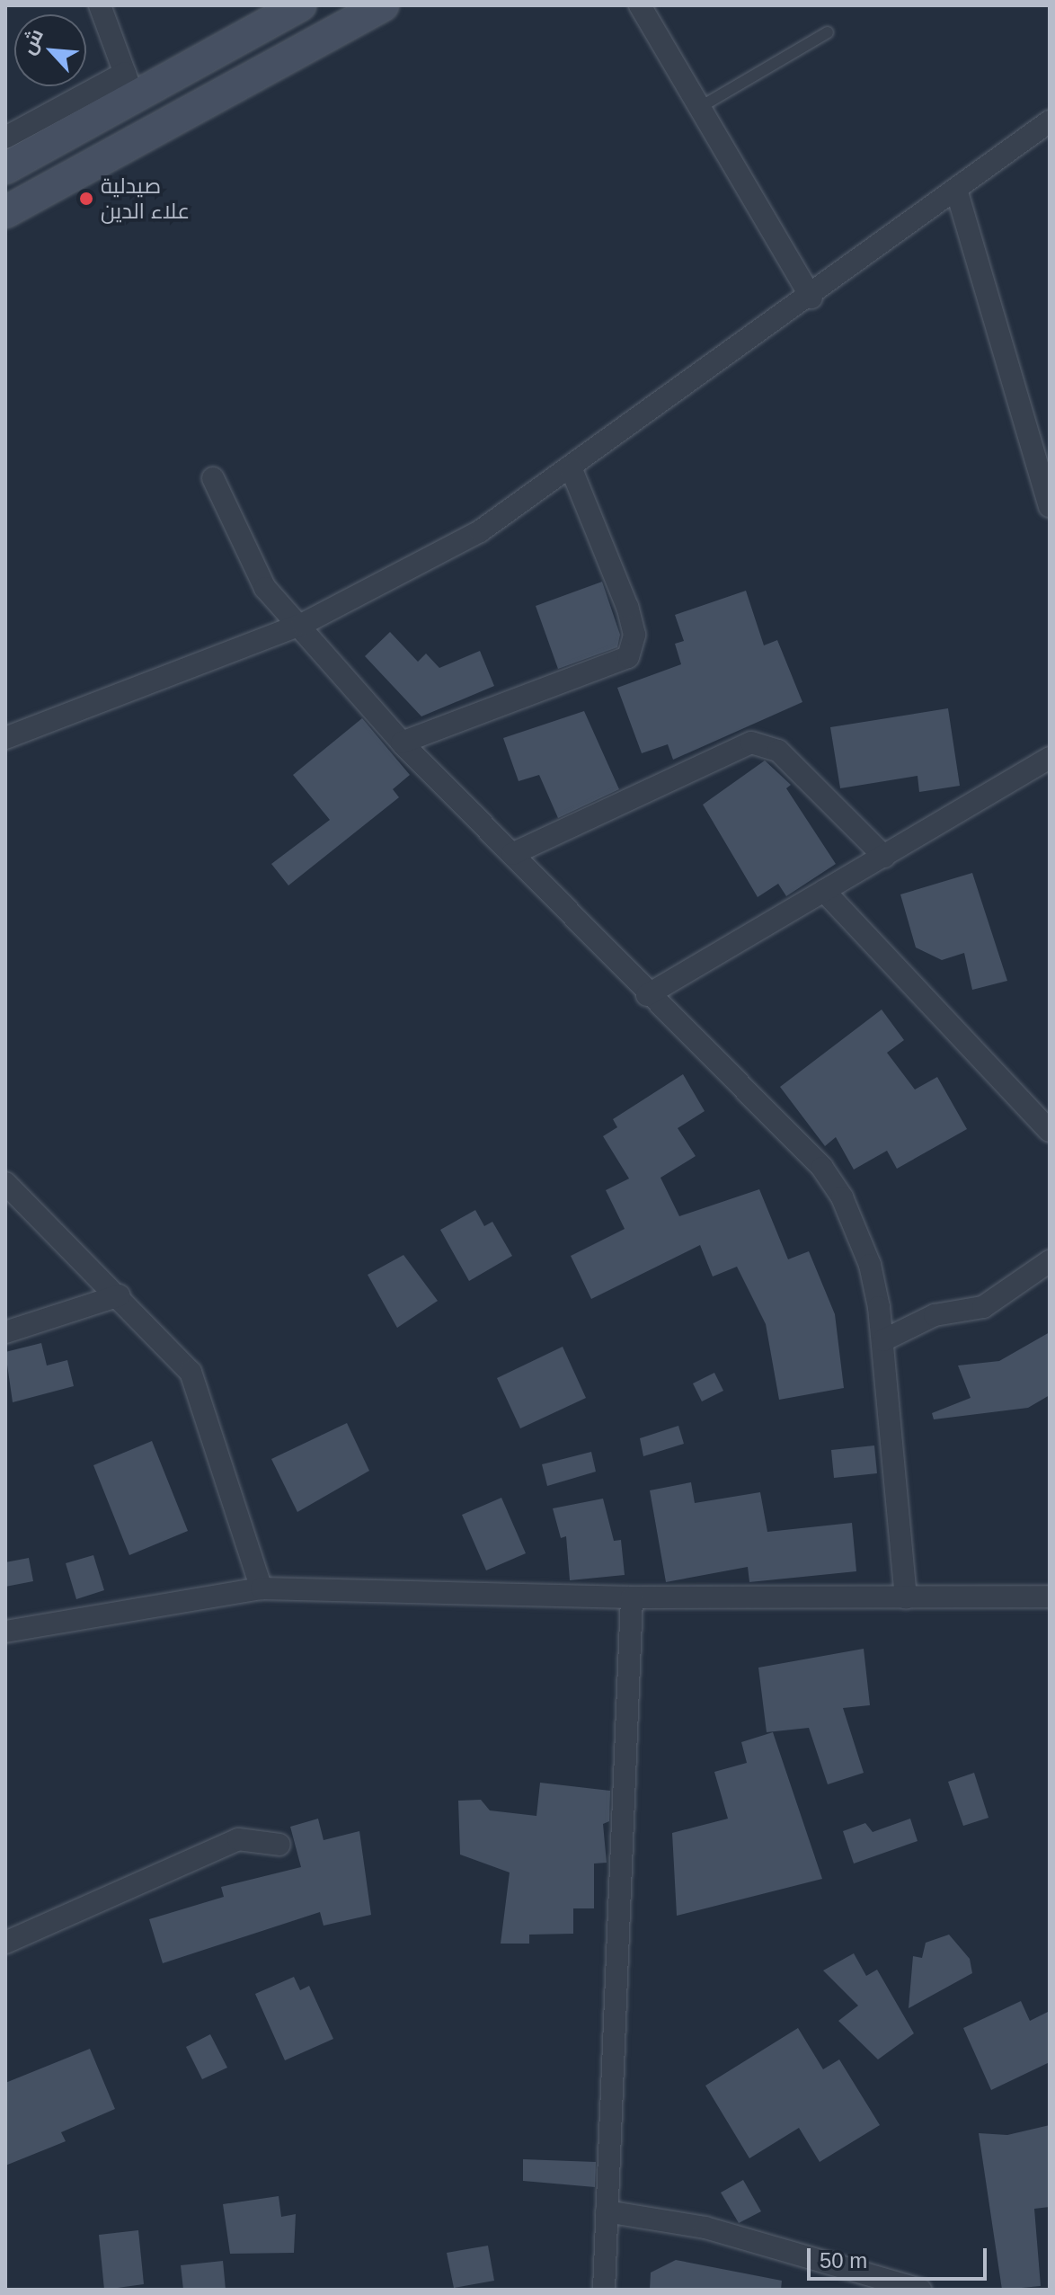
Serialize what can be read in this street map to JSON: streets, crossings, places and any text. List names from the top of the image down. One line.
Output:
{"places":["صيدلية علاء الدين"],"scale_bar":"50 m","north":"top left"}
